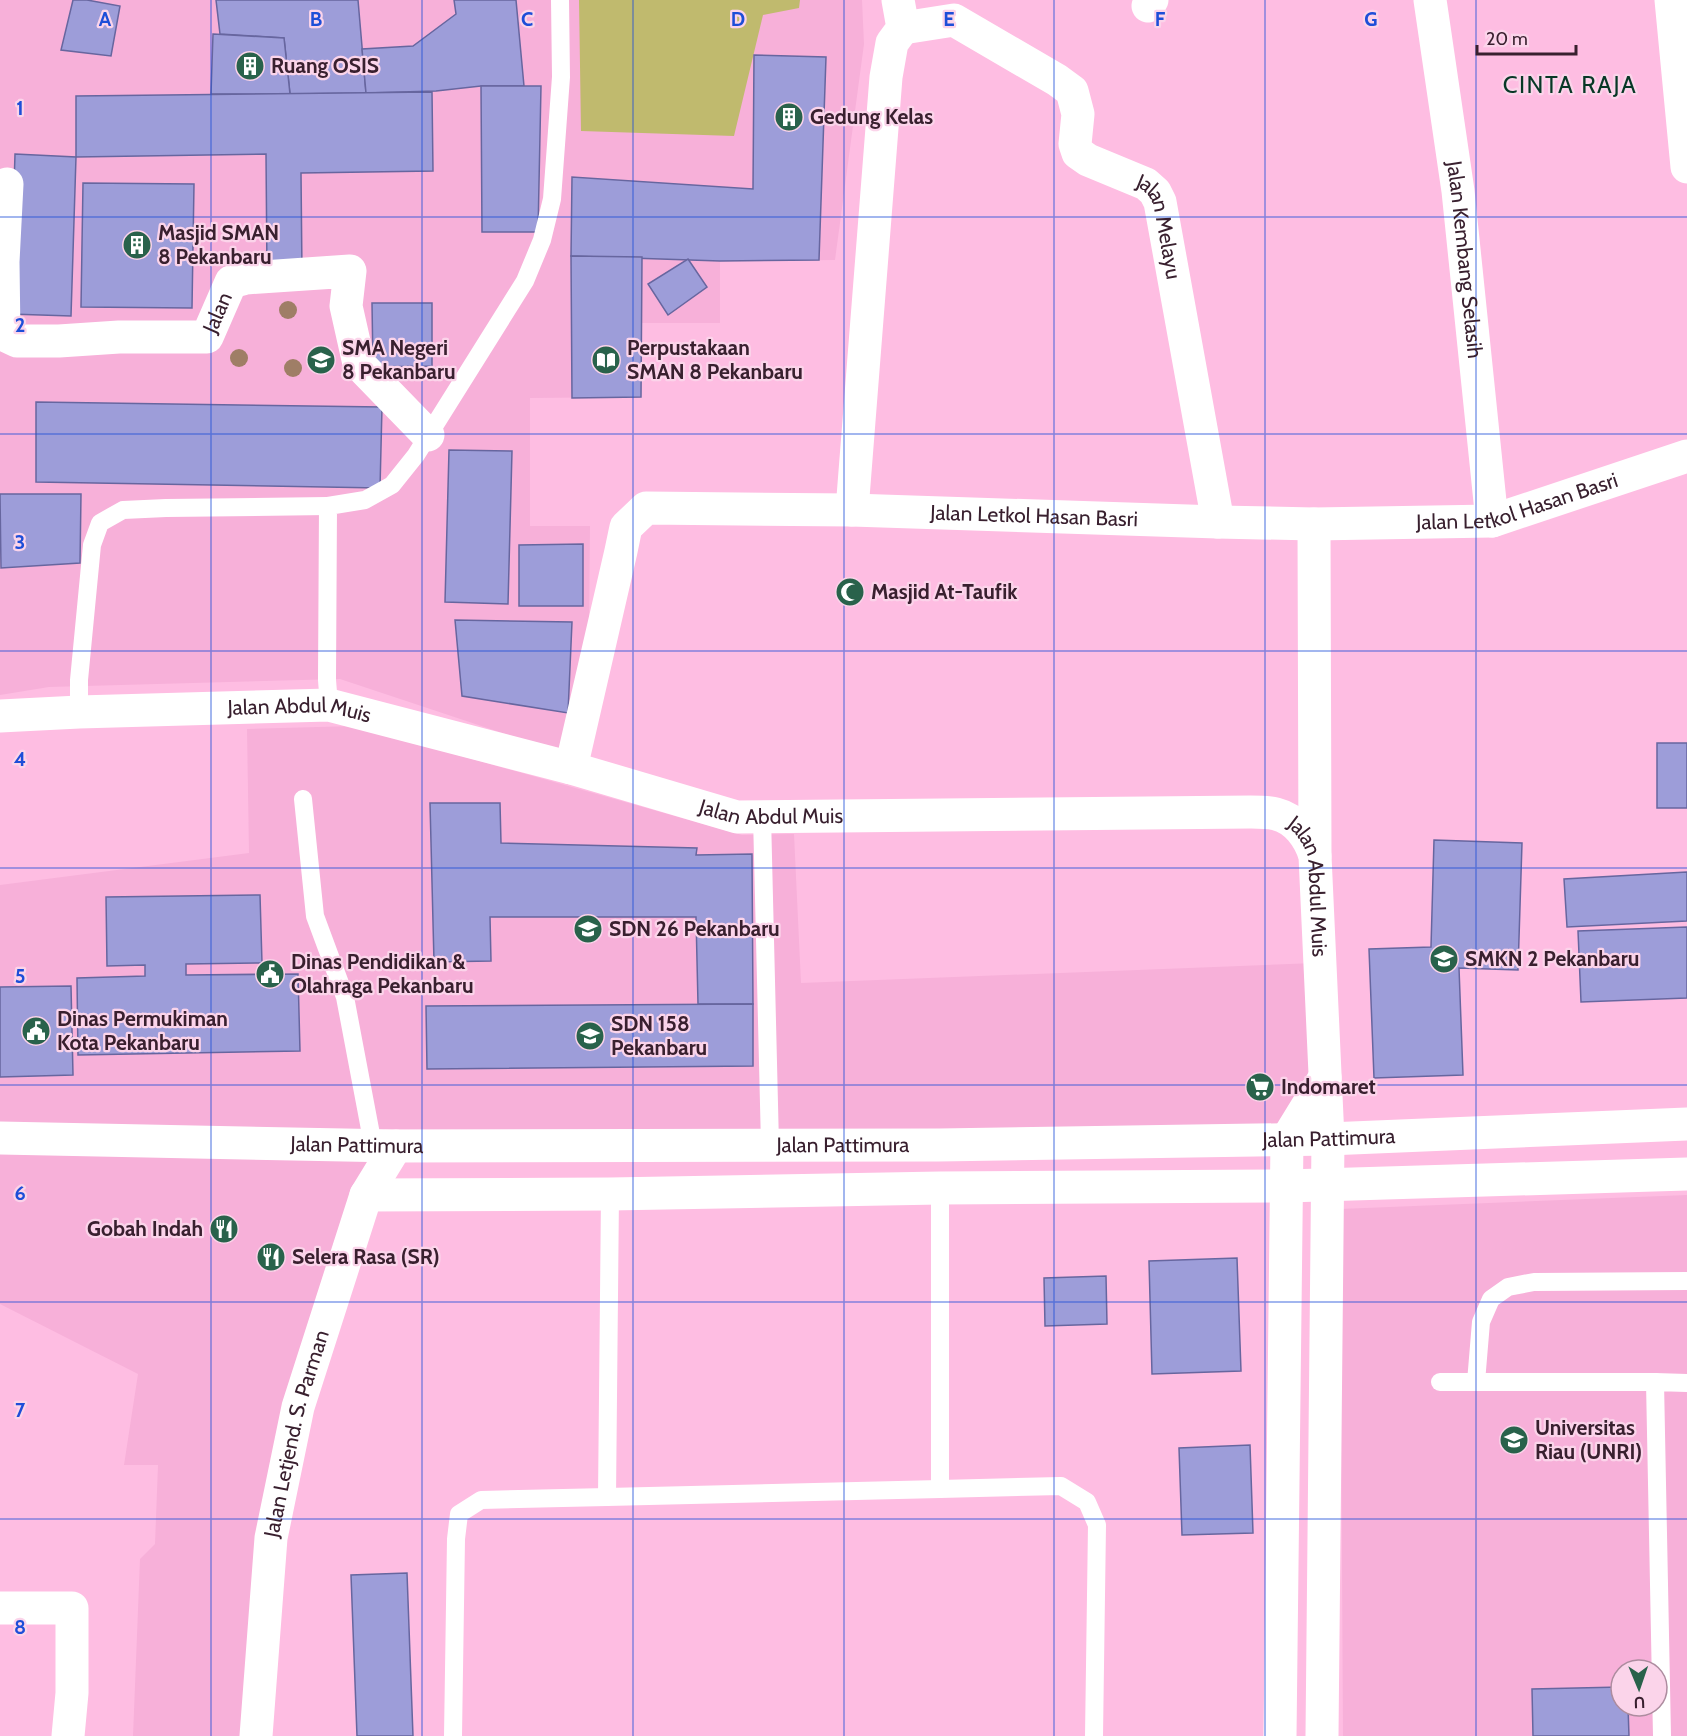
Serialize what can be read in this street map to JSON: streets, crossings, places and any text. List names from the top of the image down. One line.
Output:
{"streets":{"street":["Jalan Melayu","Jalan Kembang Selasih","Jalan","Jalan Letkol Hasan Basri","Jalan Abdul Muis","Jalan Pattimura","Jalan Letjend. S. Parman"]},"crossings":[["Jalan Melayu","Jalan Letkol Hasan Basri"],["Jalan Kembang Selasih","Jalan Letkol Hasan Basri"],["Jalan Letkol Hasan Basri","Jalan Abdul Muis"],["Jalan Abdul Muis","Jalan Pattimura"],["Jalan Pattimura","Jalan Letjend. S. Parman"]],"districts":["CINTA RAJA"],"places":{"building":["Ruang OSIS","Gedung Kelas","Masjid SMAN 8 Pekanbaru"],"school or university":["SMA Negeri 8 Pekanbaru","SDN 26 Pekanbaru","SMKN 2 Pekanbaru","SDN 158 Pekanbaru","Universitas Riau (UNRI)"],"library":["Perpustakaan SMAN 8 Pekanbaru"],"mosque":["Masjid At-Taufik"],"public building":["Dinas Pendidikan & Olahraga Pekanbaru","Dinas Permukiman Kota Pekanbaru"],"supermarket":["Indomaret"],"restaurant":["Gobah Indah","Selera Rasa (SR)"]},"scale_bar":"20 m","north":"bottom","grid":{"columns":["A","B","C","D","E","F","G"],"rows":["1","2","3","4","5","6","7","8"]}}
